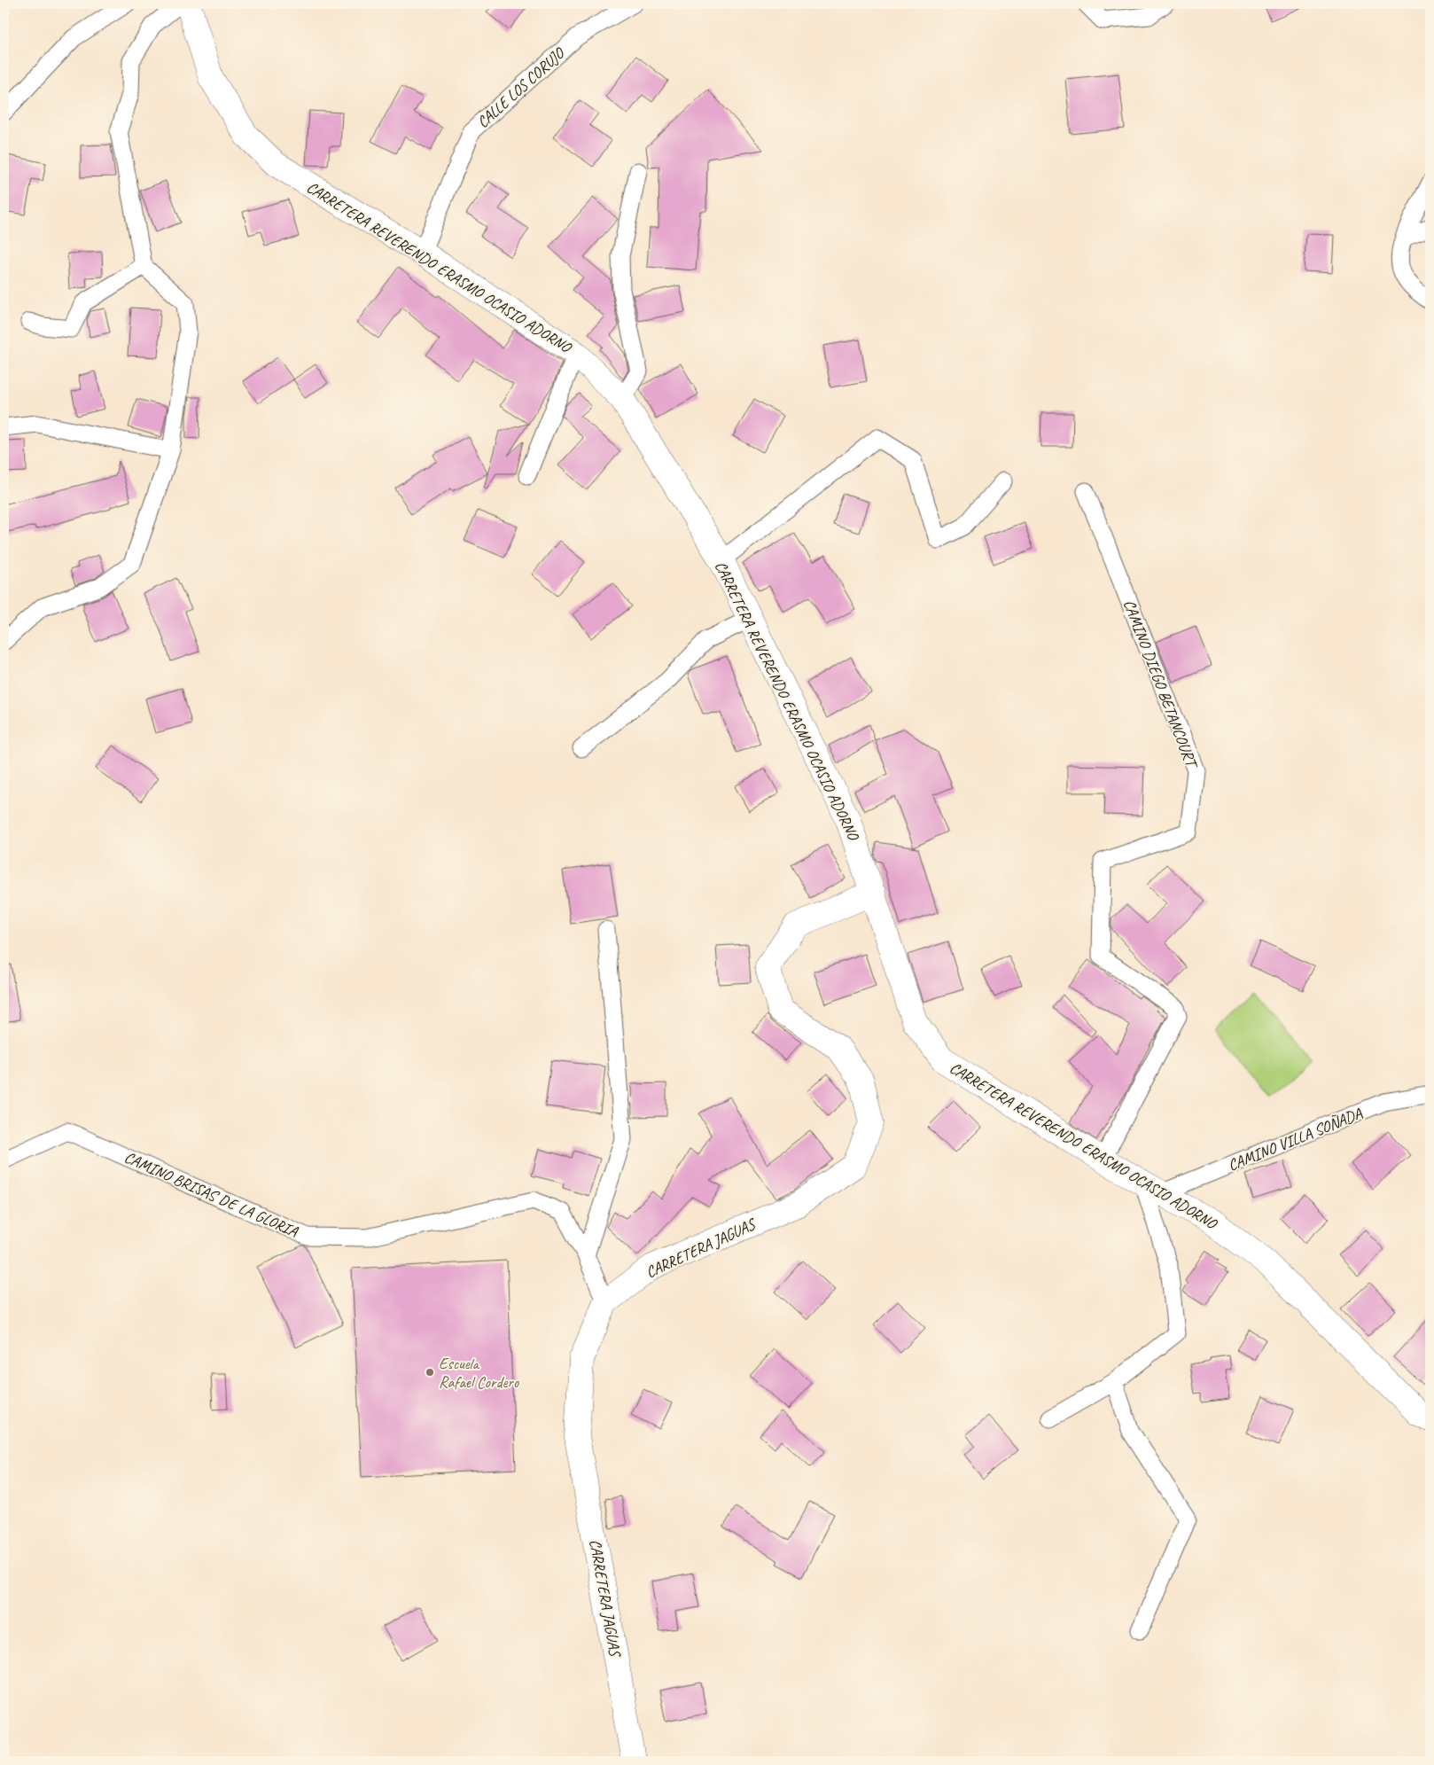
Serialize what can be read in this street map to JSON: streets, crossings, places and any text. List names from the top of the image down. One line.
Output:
{"streets":{"street":["CALLE LOS CORUJO","CARRETERA REVERENDO ERASMO OCASIO ADORNO","CAMINO DIEGO BETANCOURT","CAMINO VILLA SOÑADA","CAMINO BRISAS DE LA GLORIA","CARRETERA JAGUAS"]},"crossings":[["CALLE LOS CORUJO","CARRETERA REVERENDO ERASMO OCASIO ADORNO"],["CARRETERA REVERENDO ERASMO OCASIO ADORNO","CAMINO DIEGO BETANCOURT"],["CARRETERA REVERENDO ERASMO OCASIO ADORNO","CAMINO VILLA SOÑADA"],["CARRETERA REVERENDO ERASMO OCASIO ADORNO","CARRETERA JAGUAS"],["CAMINO BRISAS DE LA GLORIA","CARRETERA JAGUAS"]],"places":["Escuela Rafael Cordero"]}
